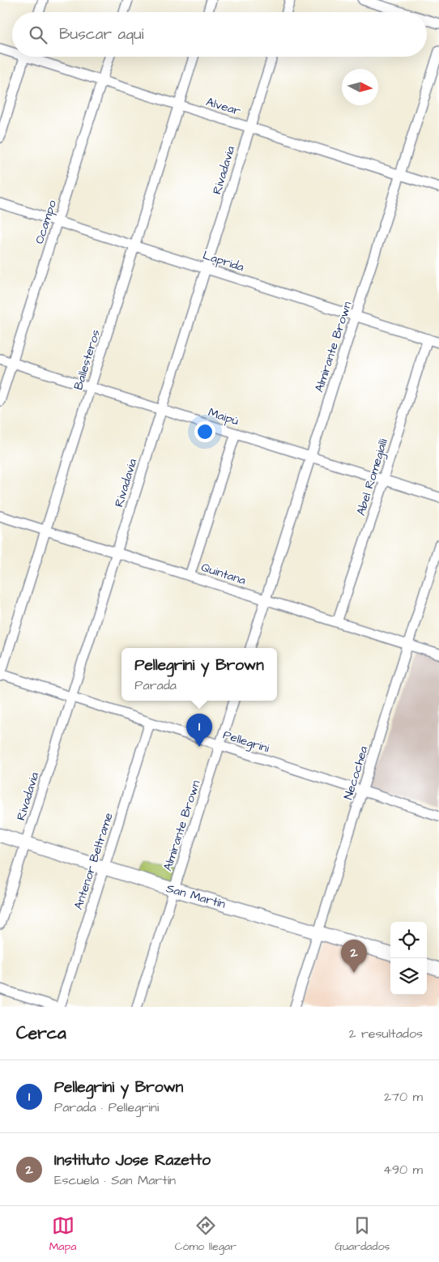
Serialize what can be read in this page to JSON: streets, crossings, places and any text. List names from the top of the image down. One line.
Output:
{"streets":{"main road":["San Martín"],"street":["Alvear","Rivadavia","Ocampo","Laprida","Almirante Brown","Ballesteros","Maipú","Abel Romegialli","Quintana","Pellegrini","Necochea","Antenor Beltrame"]},"crossings":[["Alvear","Rivadavia"],["Alvear","Ocampo"],["Alvear","Almirante Brown"],["Alvear","Ballesteros"],["Rivadavia","Laprida"],["Rivadavia","Maipú"],["Rivadavia","Quintana"],["Rivadavia","Pellegrini"],["Rivadavia","San Martín"],["Ocampo","Laprida"],["Ocampo","Maipú"],["Laprida","Almirante Brown"],["Laprida","Ballesteros"],["Laprida","Abel Romegialli"],["Almirante Brown","Maipú"],["Almirante Brown","Quintana"],["Almirante Brown","Pellegrini"],["Almirante Brown","San Martín"],["Ballesteros","Maipú"],["Ballesteros","Quintana"],["Ballesteros","Pellegrini"],["Maipú","Abel Romegialli"],["Abel Romegialli","Quintana"],["Quintana","Necochea"],["Pellegrini","Necochea"],["Pellegrini","Antenor Beltrame"],["Necochea","San Martín"],["Antenor Beltrame","San Martín"]],"north":"right","page":{"search":"Buscar aquí","popup":["Pellegrini y Brown","Parada"],"pins":["1","2"],"heading":["Cerca","2 resultados"],"list":[{"mark":"1","name":"Pellegrini y Brown","note":"Parada · Pellegrini","value":"270 m"},{"mark":"2","name":"Instituto Jose Razetto","note":"Escuela · San Martín","value":"490 m"}],"nav":["Mapa","Cómo llegar","Guardados"]}}
